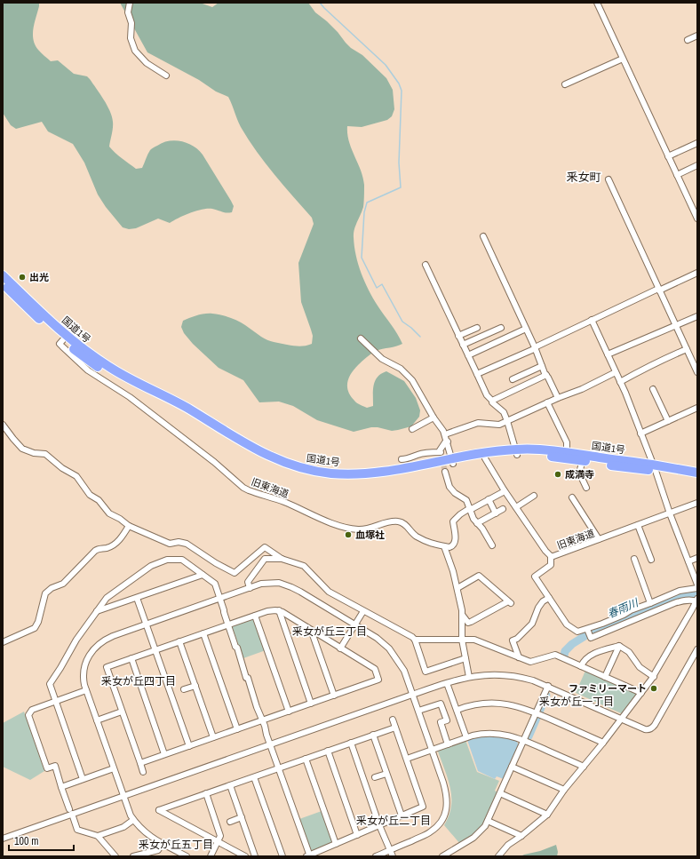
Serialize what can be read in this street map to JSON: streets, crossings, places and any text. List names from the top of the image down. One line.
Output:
{"streets":{"highway":["国道1号"],"street":["旧東海道"]},"crossings":[["国道1号","旧東海道"]],"districts":["釆女町","釆女が丘三丁目","釆女が丘四丁目","釆女が丘一丁目","釆女が丘二丁目","釆女が丘五丁目"],"water":["春雨川"],"places":["出光","成満寺","血塚社","ファミリーマート"],"scale_bar":"100 m"}
